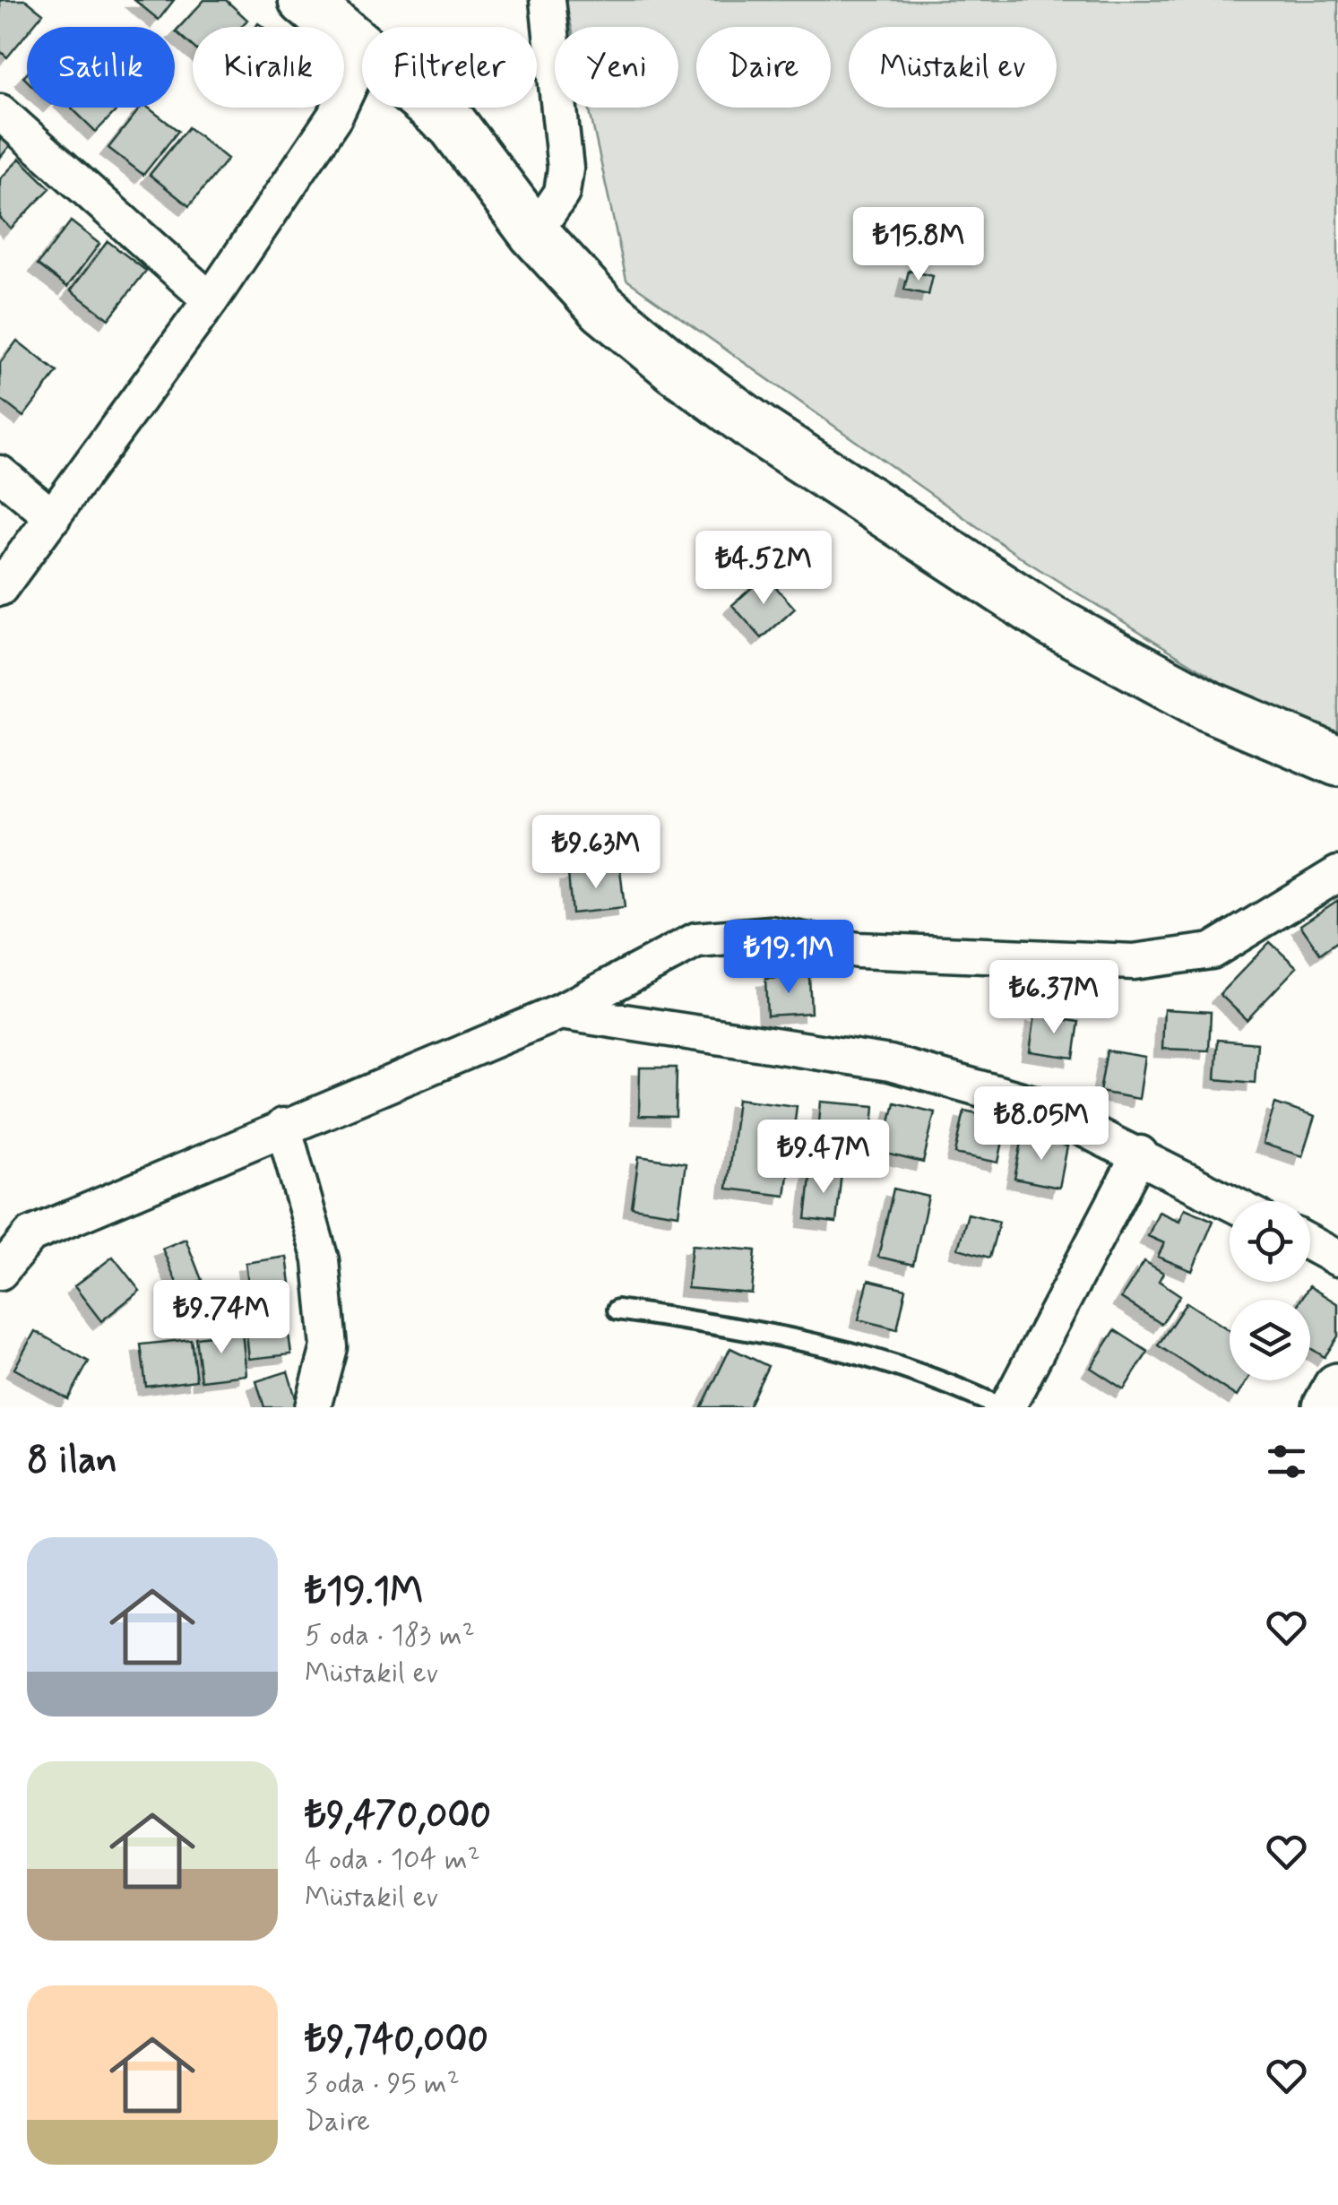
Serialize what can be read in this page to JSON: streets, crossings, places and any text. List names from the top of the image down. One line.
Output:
{"page":{"chip":["Satılık","Kiralık","Filtreler","Yeni","Daire","Müstakil ev"],"price":["₺15.8M","₺4.52M","₺9.63M","₺19.1M","₺6.37M","₺8.05M","₺9.47M","₺9.74M"],"heading":"8 ilan","list":[{"name":"₺19.1M","note":"5 oda · 183 m² · Müstakil ev"},{"name":"₺9,470,000","note":"4 oda · 104 m² · Müstakil ev"},{"name":"₺9,740,000","note":"3 oda · 95 m² · Daire"}]}}
